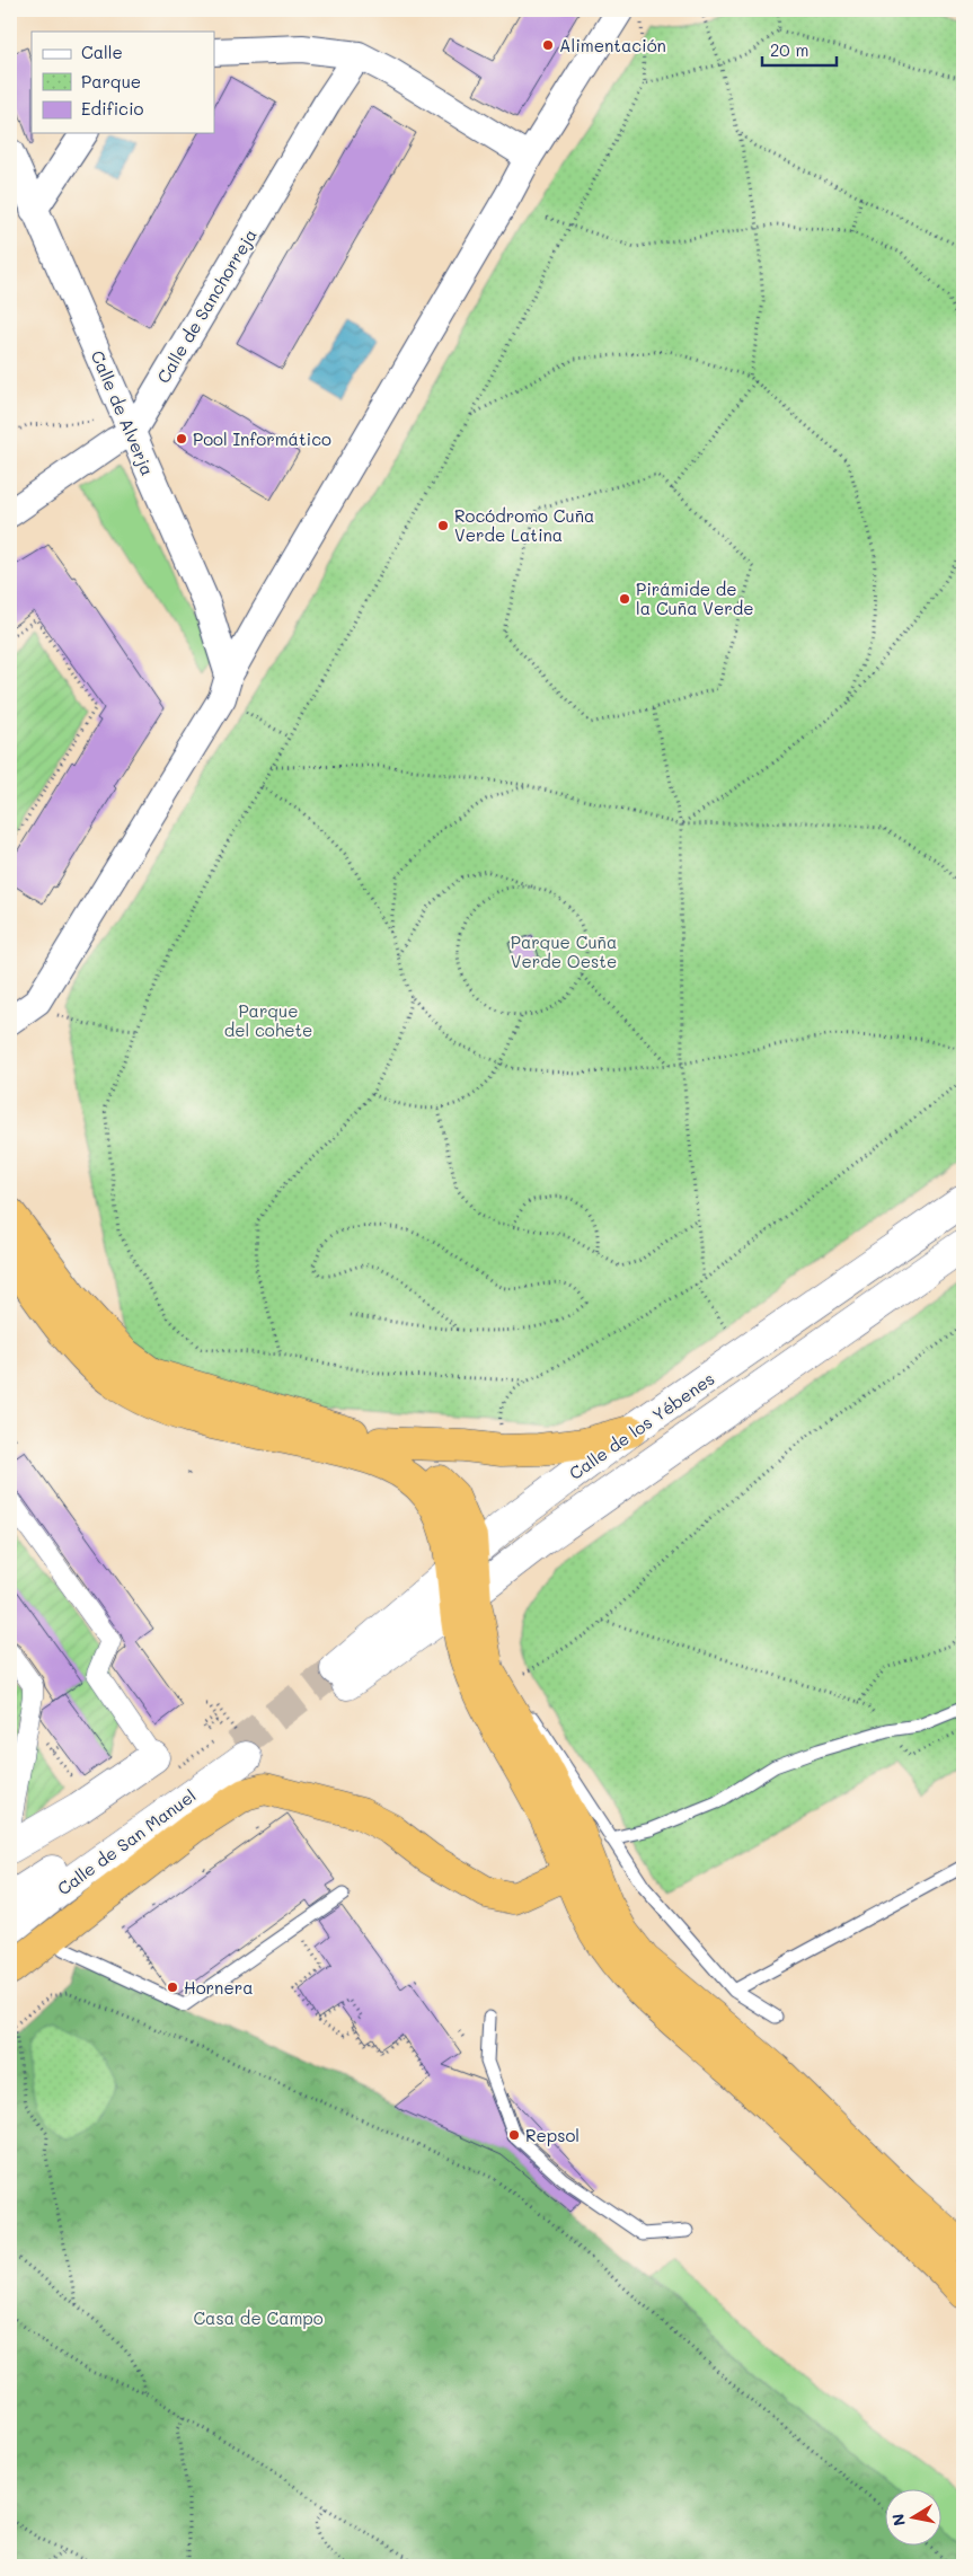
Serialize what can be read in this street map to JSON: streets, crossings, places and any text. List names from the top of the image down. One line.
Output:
{"streets":{"street":["Calle de Sanchorreja","Calle de Alverja","Calle de los Yébenes","Calle de San Manuel"]},"crossings":[["Calle de Sanchorreja","Calle de Alverja"]],"parks":["Parque Cuña Verde Oeste","Parque del cohete","Casa de Campo"],"places":["Alimentación","Pool Informático","Rocódromo Cuña Verde Latina","Pirámide de la Cuña Verde","Hornera","Repsol"],"legend":["Calle","Parque","Edificio"],"scale_bar":"20 m","north":"left"}
